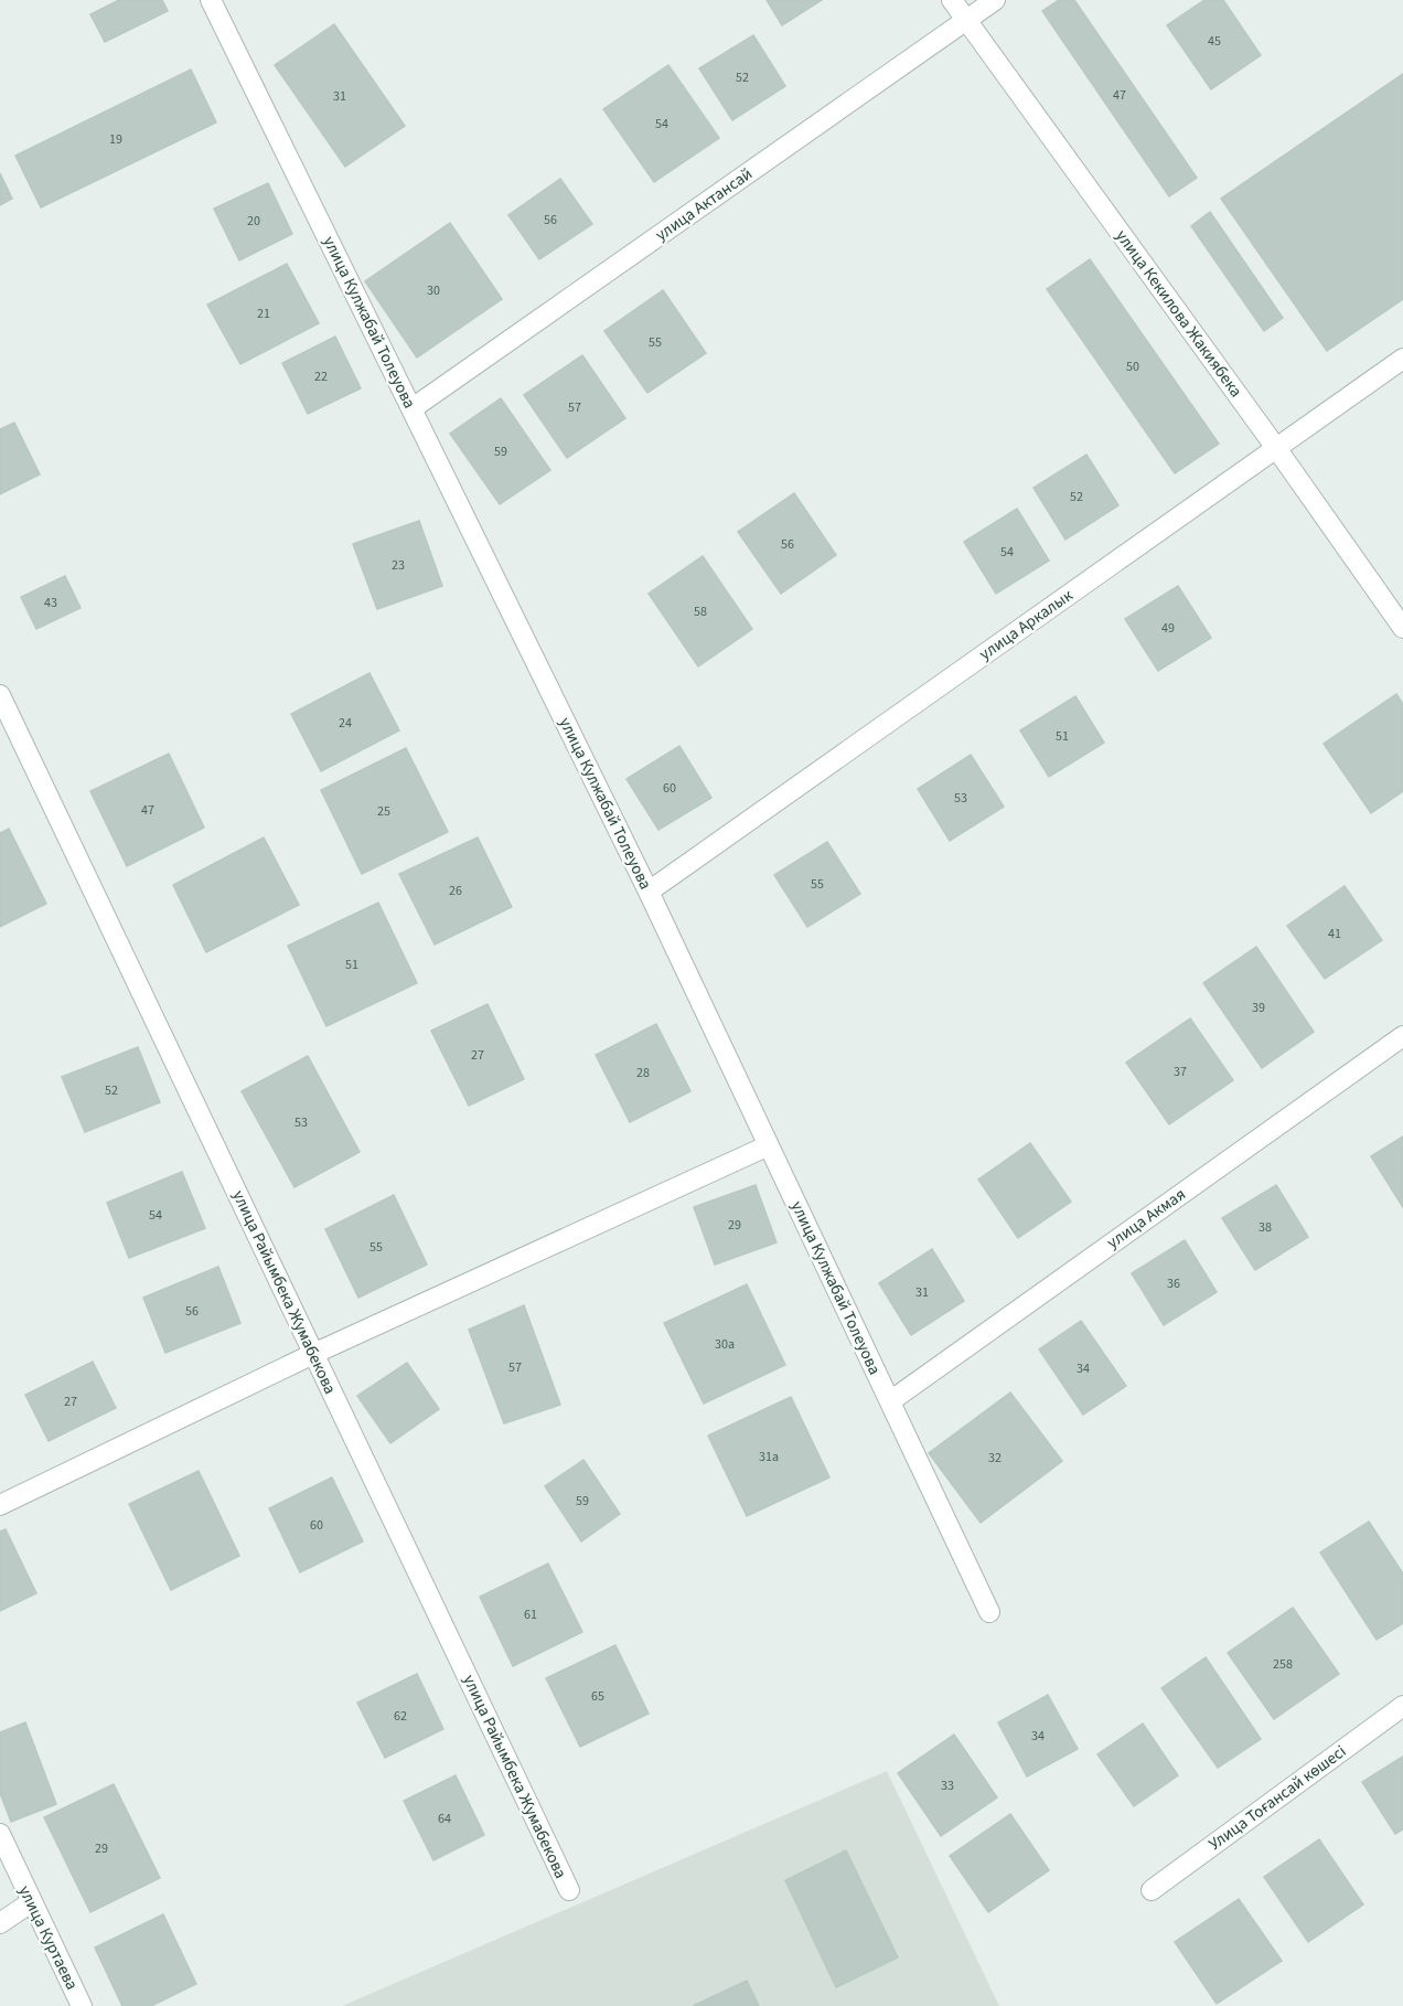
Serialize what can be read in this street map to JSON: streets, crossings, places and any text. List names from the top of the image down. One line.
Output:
{"streets":{"street":["улица Актансай","улица Кекилова Жакиябека","улица Кулжабай Толеуова","улица Аркалык","улица Акмая","улица Райымбека Жумабекова","Улица Тоғансай көшесі","улица Куртаева"]},"crossings":[["улица Актансай","улица Кекилова Жакиябека"],["улица Актансай","улица Кулжабай Толеуова"],["улица Кекилова Жакиябека","улица Аркалык"],["улица Кулжабай Толеуова","улица Аркалык"],["улица Кулжабай Толеуова","улица Акмая"]],"house_numbers":["45","52","47","31","54","19","56","20","30","21","55","50","22","57","59","52","56","54","23","43","58","49","24","51","60","53","47","25","55","26","41","51","39","27","37","28","52","53","54","29","38","55","36","31","56","30а","57","34","27","31а","32","59","60","61","258","65","62","34","33","64","29"]}
